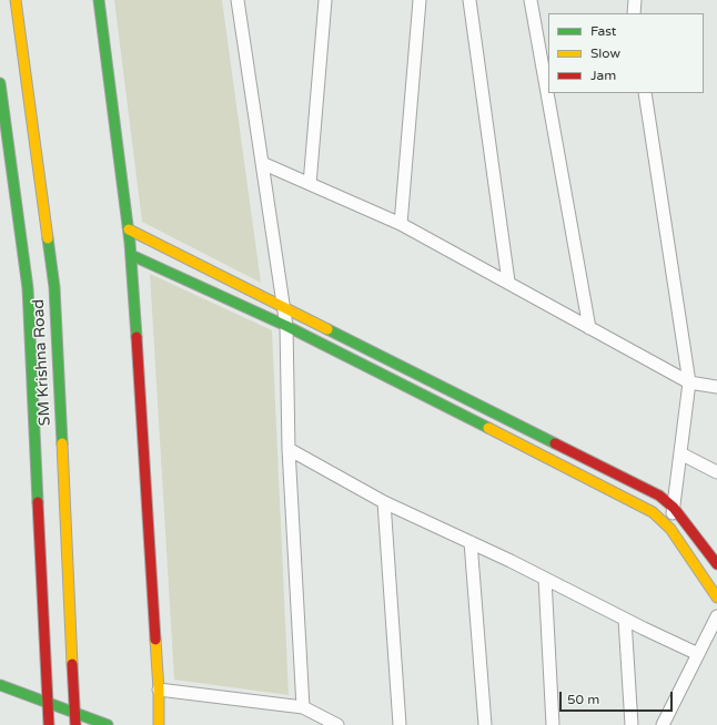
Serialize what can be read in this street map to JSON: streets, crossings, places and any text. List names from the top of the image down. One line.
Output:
{"streets":{"main road":["SM Krishna Road"]},"legend":["Fast","Slow","Jam"],"scale_bar":"50 m"}
